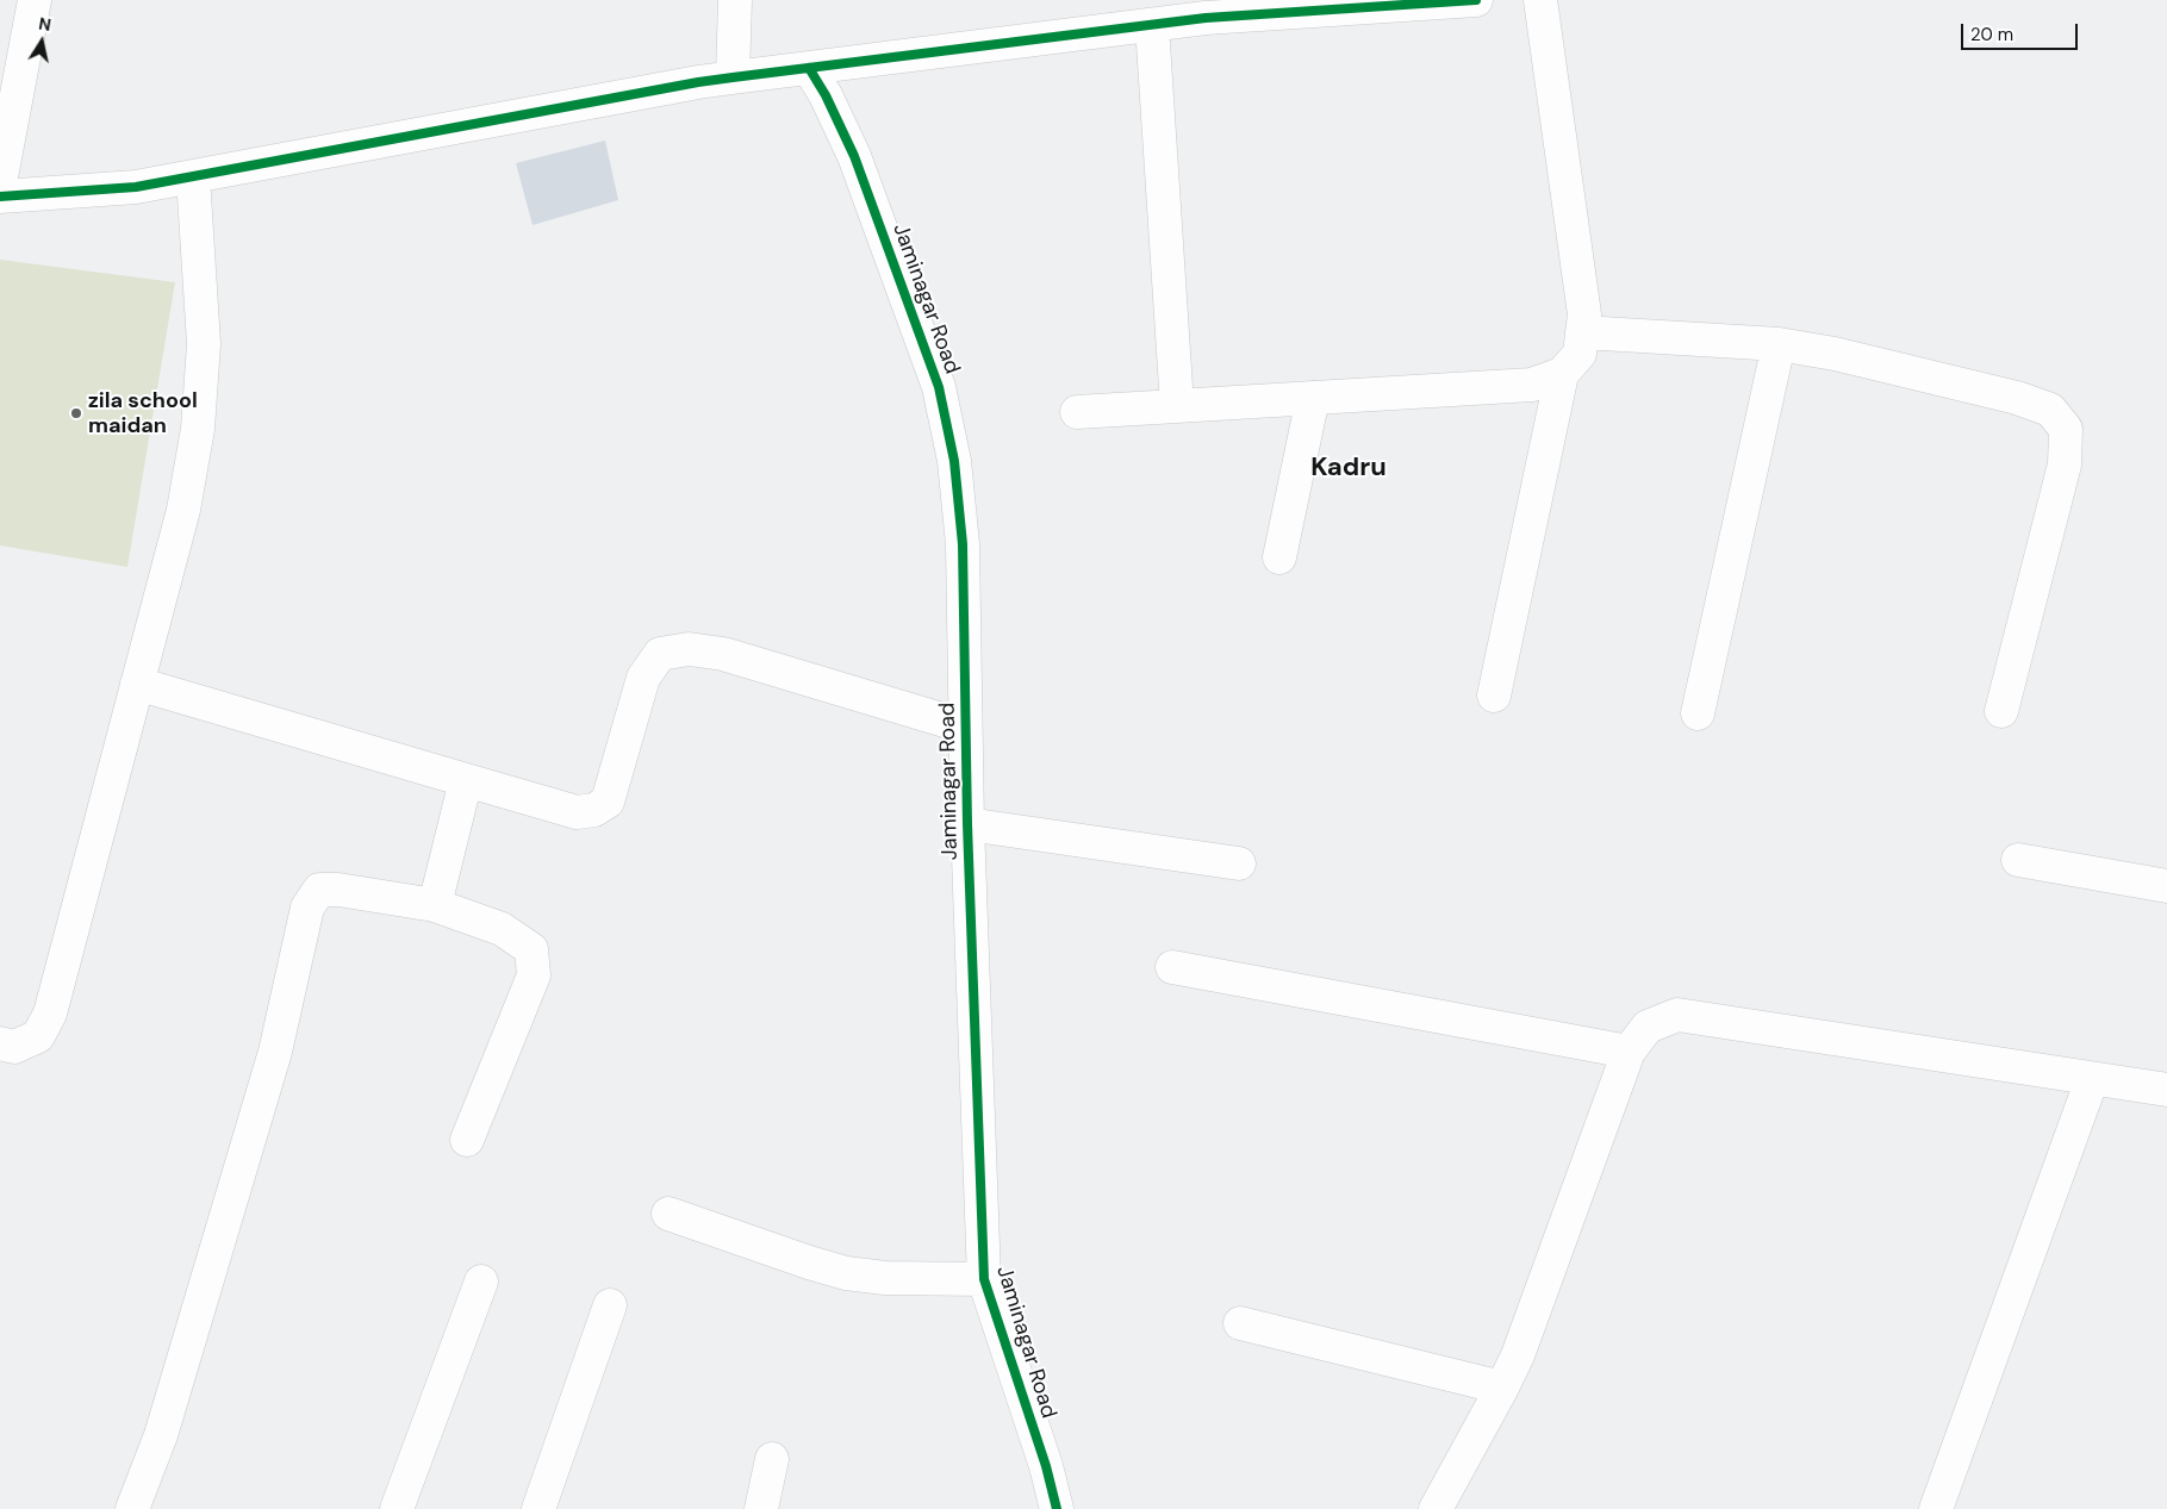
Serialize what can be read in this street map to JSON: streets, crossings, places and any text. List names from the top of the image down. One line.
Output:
{"streets":{"street":["Jaminagar Road"]},"districts":["Kadru"],"places":["zila school maidan"],"scale_bar":"20 m","north":"top"}
